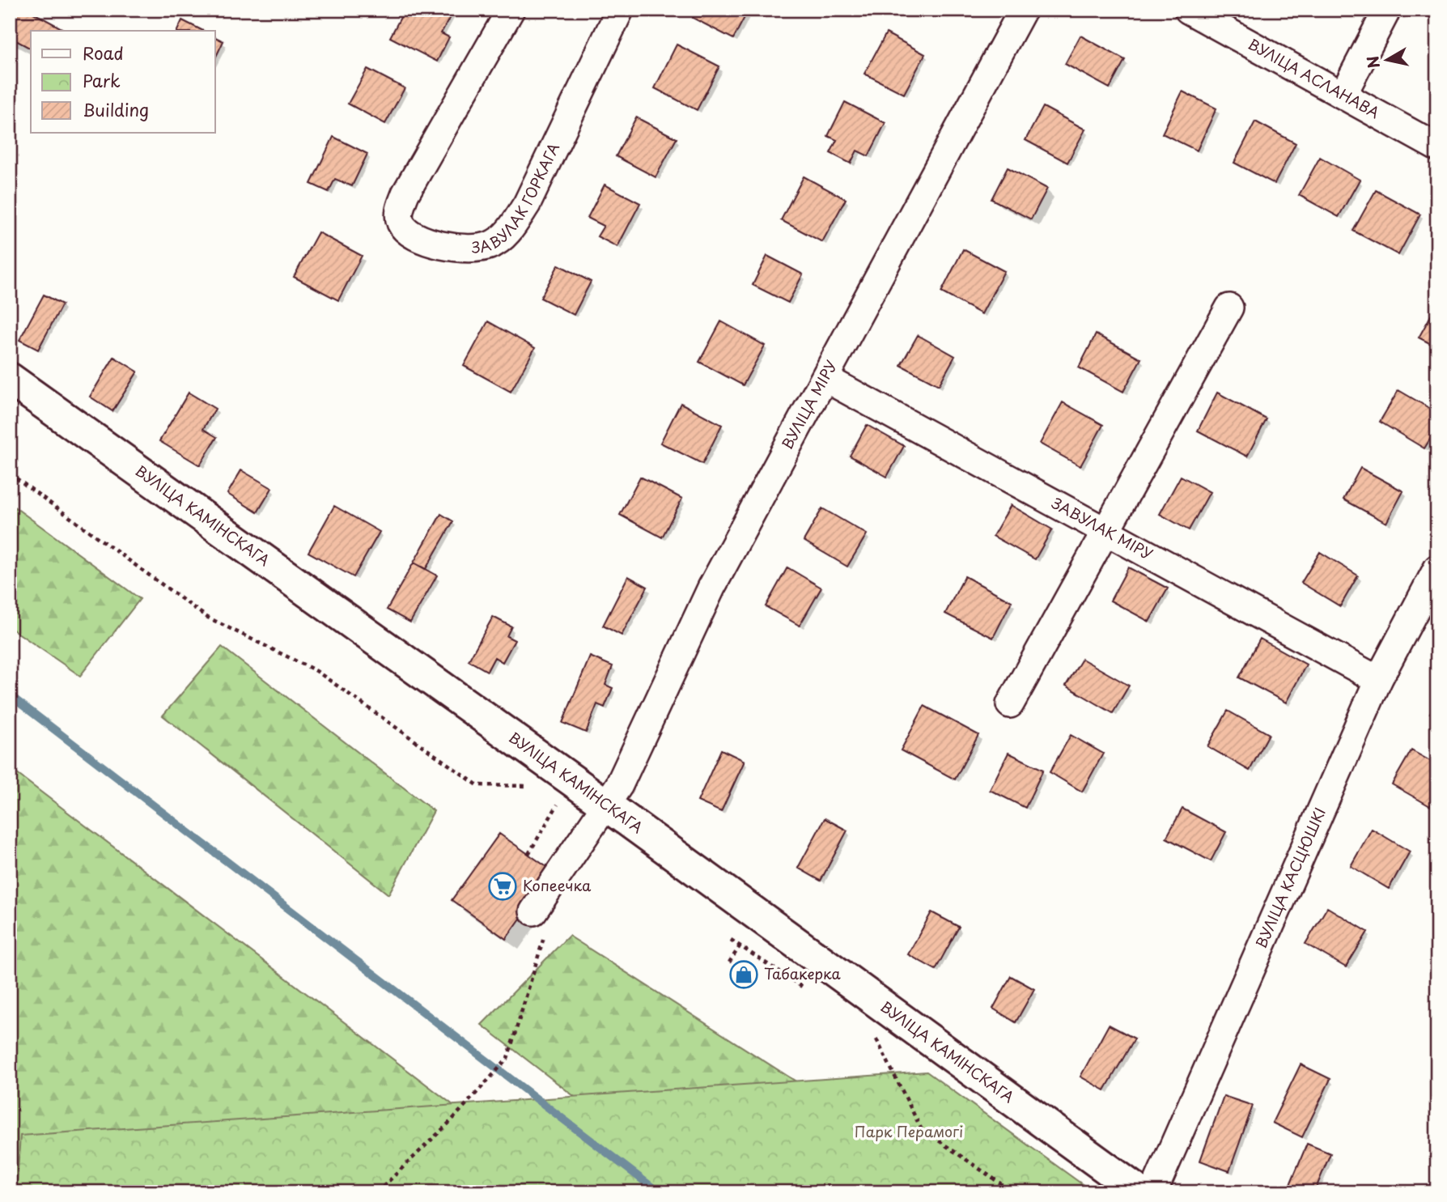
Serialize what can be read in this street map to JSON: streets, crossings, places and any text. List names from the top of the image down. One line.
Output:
{"streets":{"main road":["ВУЛІЦА КАМІНСКАГА"],"street":["ВУЛІЦА АСЛАНАВА","ЗАВУЛАК ГОРКАГА","ВУЛІЦА МІРУ","ЗАВУЛАК МІРУ","ВУЛІЦА КАСЦЮШКІ"]},"crossings":[["ВУЛІЦА МІРУ","ВУЛІЦА КАМІНСКАГА"],["ВУЛІЦА МІРУ","ЗАВУЛАК МІРУ"],["ЗАВУЛАК МІРУ","ВУЛІЦА КАСЦЮШКІ"]],"parks":["Парк Перамогі"],"places":{"supermarket":["Копеечка"],"shop":["Табакерка"]},"legend":["Road","Park","Building"],"north":"left"}
